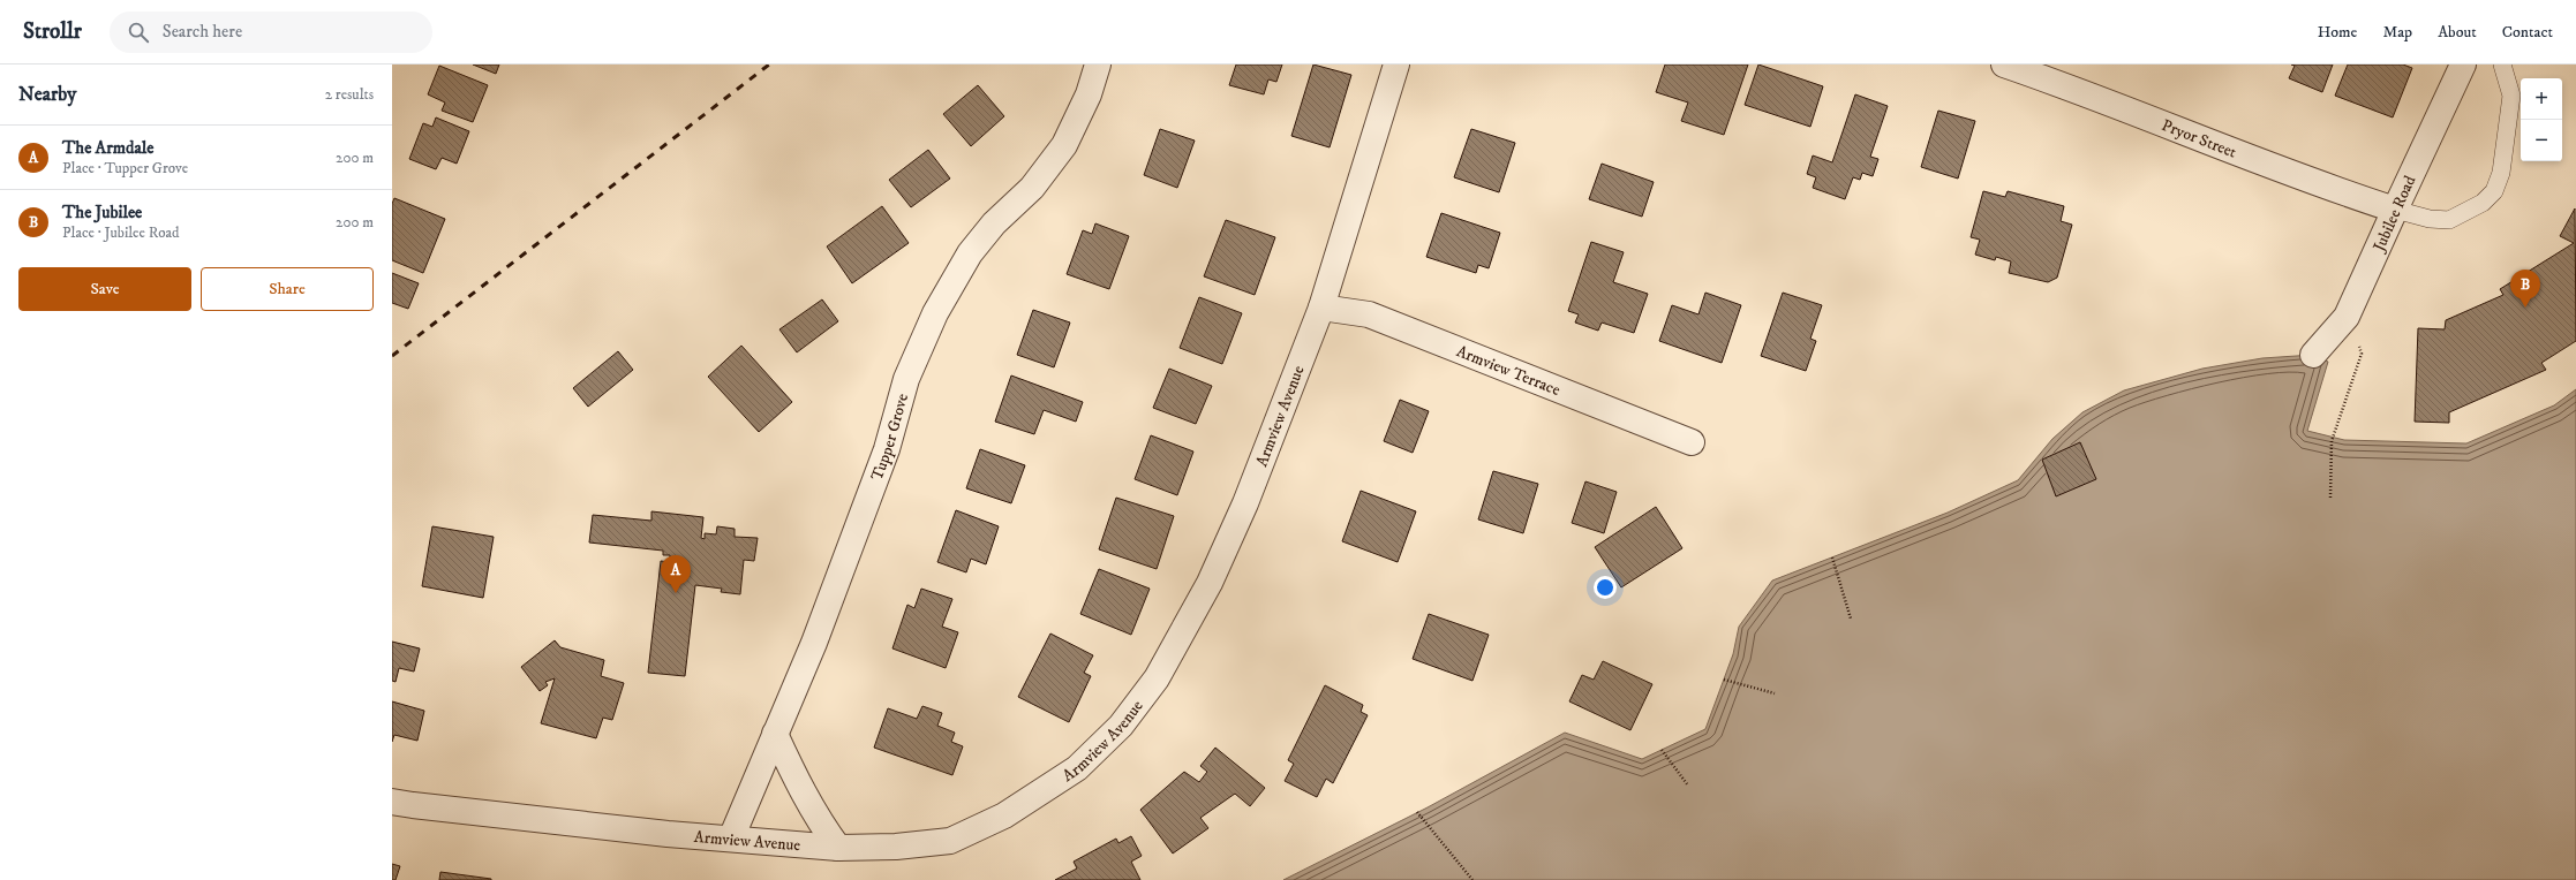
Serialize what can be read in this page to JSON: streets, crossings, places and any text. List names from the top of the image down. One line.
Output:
{"streets":{"street":["Pryor Street","Jubilee Road","Armview Terrace","Armview Avenue","Tupper Grove"]},"crossings":[["Pryor Street","Jubilee Road"],["Armview Terrace","Armview Avenue"],["Armview Avenue","Tupper Grove"]],"page":{"header":"Strollr","search":"Search here","nav":["Home","Map","About","Contact"],"heading":["Nearby","2 results"],"map_buttons":["+","−"],"list":[{"mark":"A","name":"The Armdale","note":"Place · Tupper Grove","value":"200 m"},{"mark":"B","name":"The Jubilee","note":"Place · Jubilee Road","value":"200 m"}],"buttons":["Save","Share"],"pins":["B","A"]}}
